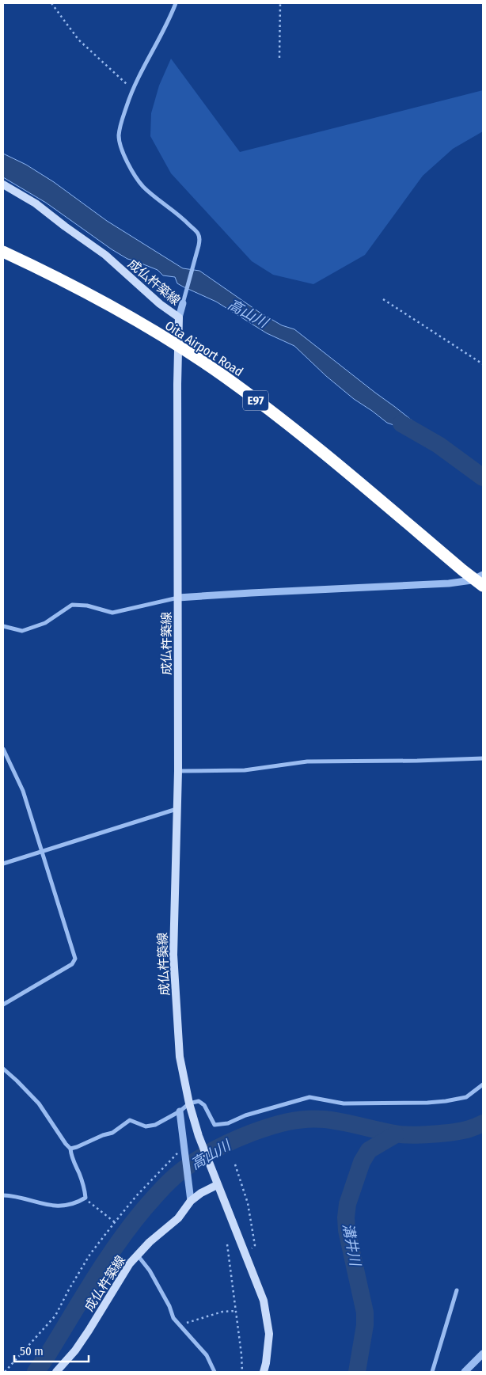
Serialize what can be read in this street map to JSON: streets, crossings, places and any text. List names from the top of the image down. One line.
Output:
{"streets":{"highway":["Oita Airport Road","E97"],"main road":["成仏杵築線"]},"water":["高山川","溝井川"],"scale_bar":"50 m"}
